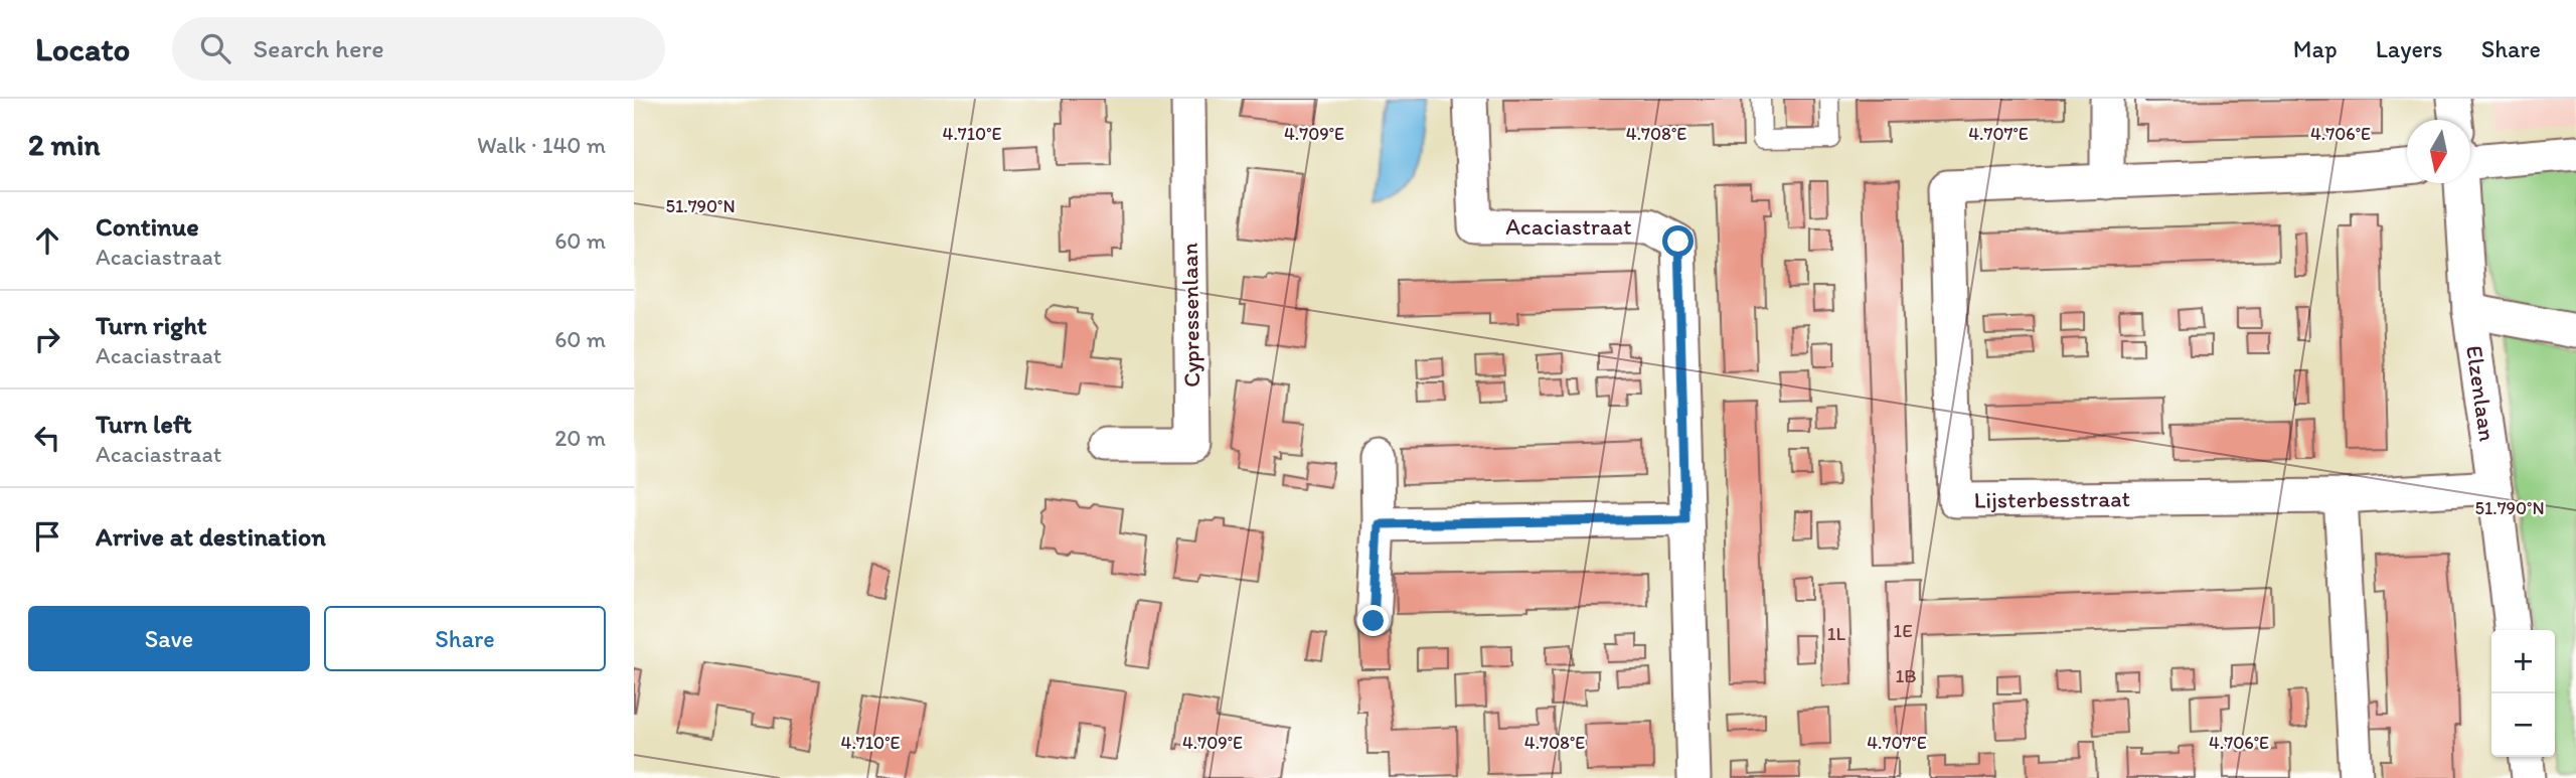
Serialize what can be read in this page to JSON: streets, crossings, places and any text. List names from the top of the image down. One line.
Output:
{"streets":{"street":["Acaciastraat","Cypressenlaan","Elzenlaan","Lijsterbesstraat"]},"crossings":[["Elzenlaan","Lijsterbesstraat"]],"house_numbers":["1E","1L","1B"],"north":"bottom","page":{"header":"Locato","search":"Search here","nav":["Map","Layers","Share"],"heading":["2 min","Walk · 140 m"],"list":[["Continue","Acaciastraat","60 m"],["Turn right","Acaciastraat","60 m"],["Turn left","Acaciastraat","20 m"],"Arrive at destination"],"buttons":["Save","Share"],"map_buttons":["+","−"]},"coordinates":["4.710°E","4.709°E","4.708°E","4.707°E","4.706°E","51.790°N"]}
